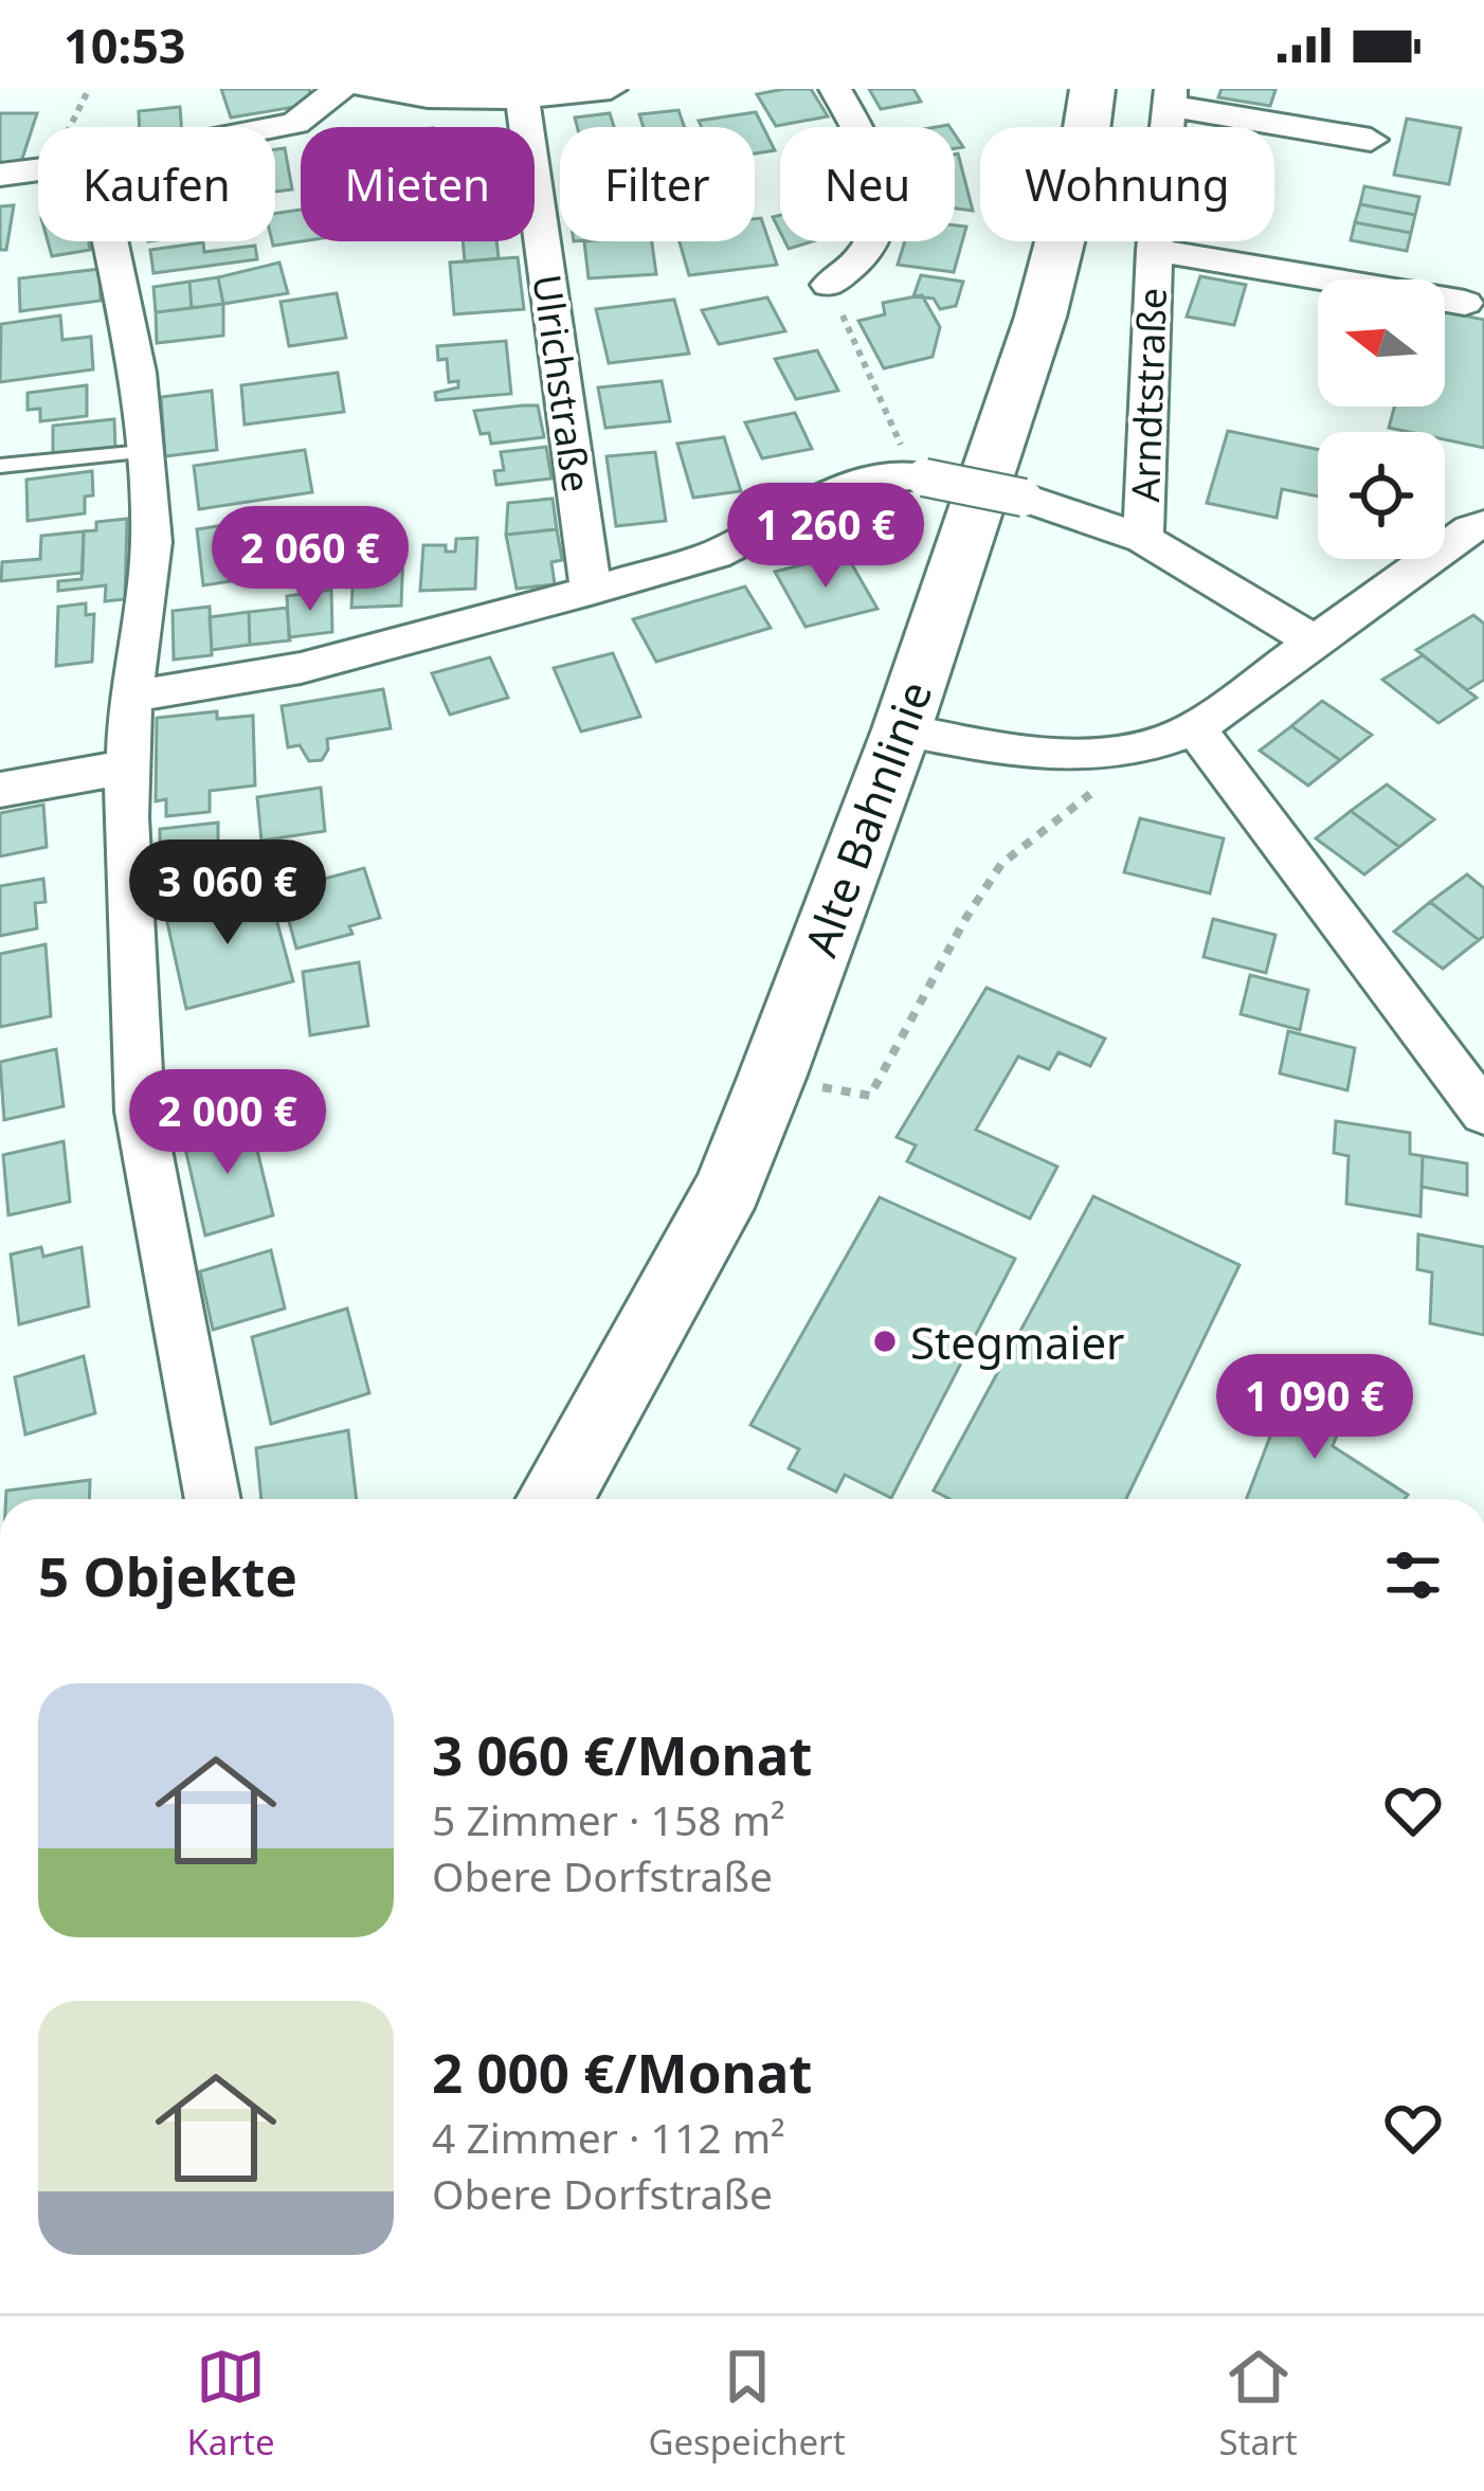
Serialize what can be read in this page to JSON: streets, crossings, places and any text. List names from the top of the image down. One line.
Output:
{"streets":{"street":["Ulrichstraße","Arndtstraße","Alte Bahnlinie"]},"places":["Stegmaier"],"north":"left","page":{"status":"10:53","chip":["Kaufen","Mieten","Filter","Neu","Wohnung"],"price":["1 260 €","2 060 €","3 060 €","2 000 €","1 090 €"],"heading":"5 Objekte","list":[{"name":"3 060 €/Monat","note":"5 Zimmer · 158 m² · Obere Dorfstraße"},{"name":"2 000 €/Monat","note":"4 Zimmer · 112 m² · Obere Dorfstraße"}],"tabs":["Karte","Gespeichert","Start"]}}
